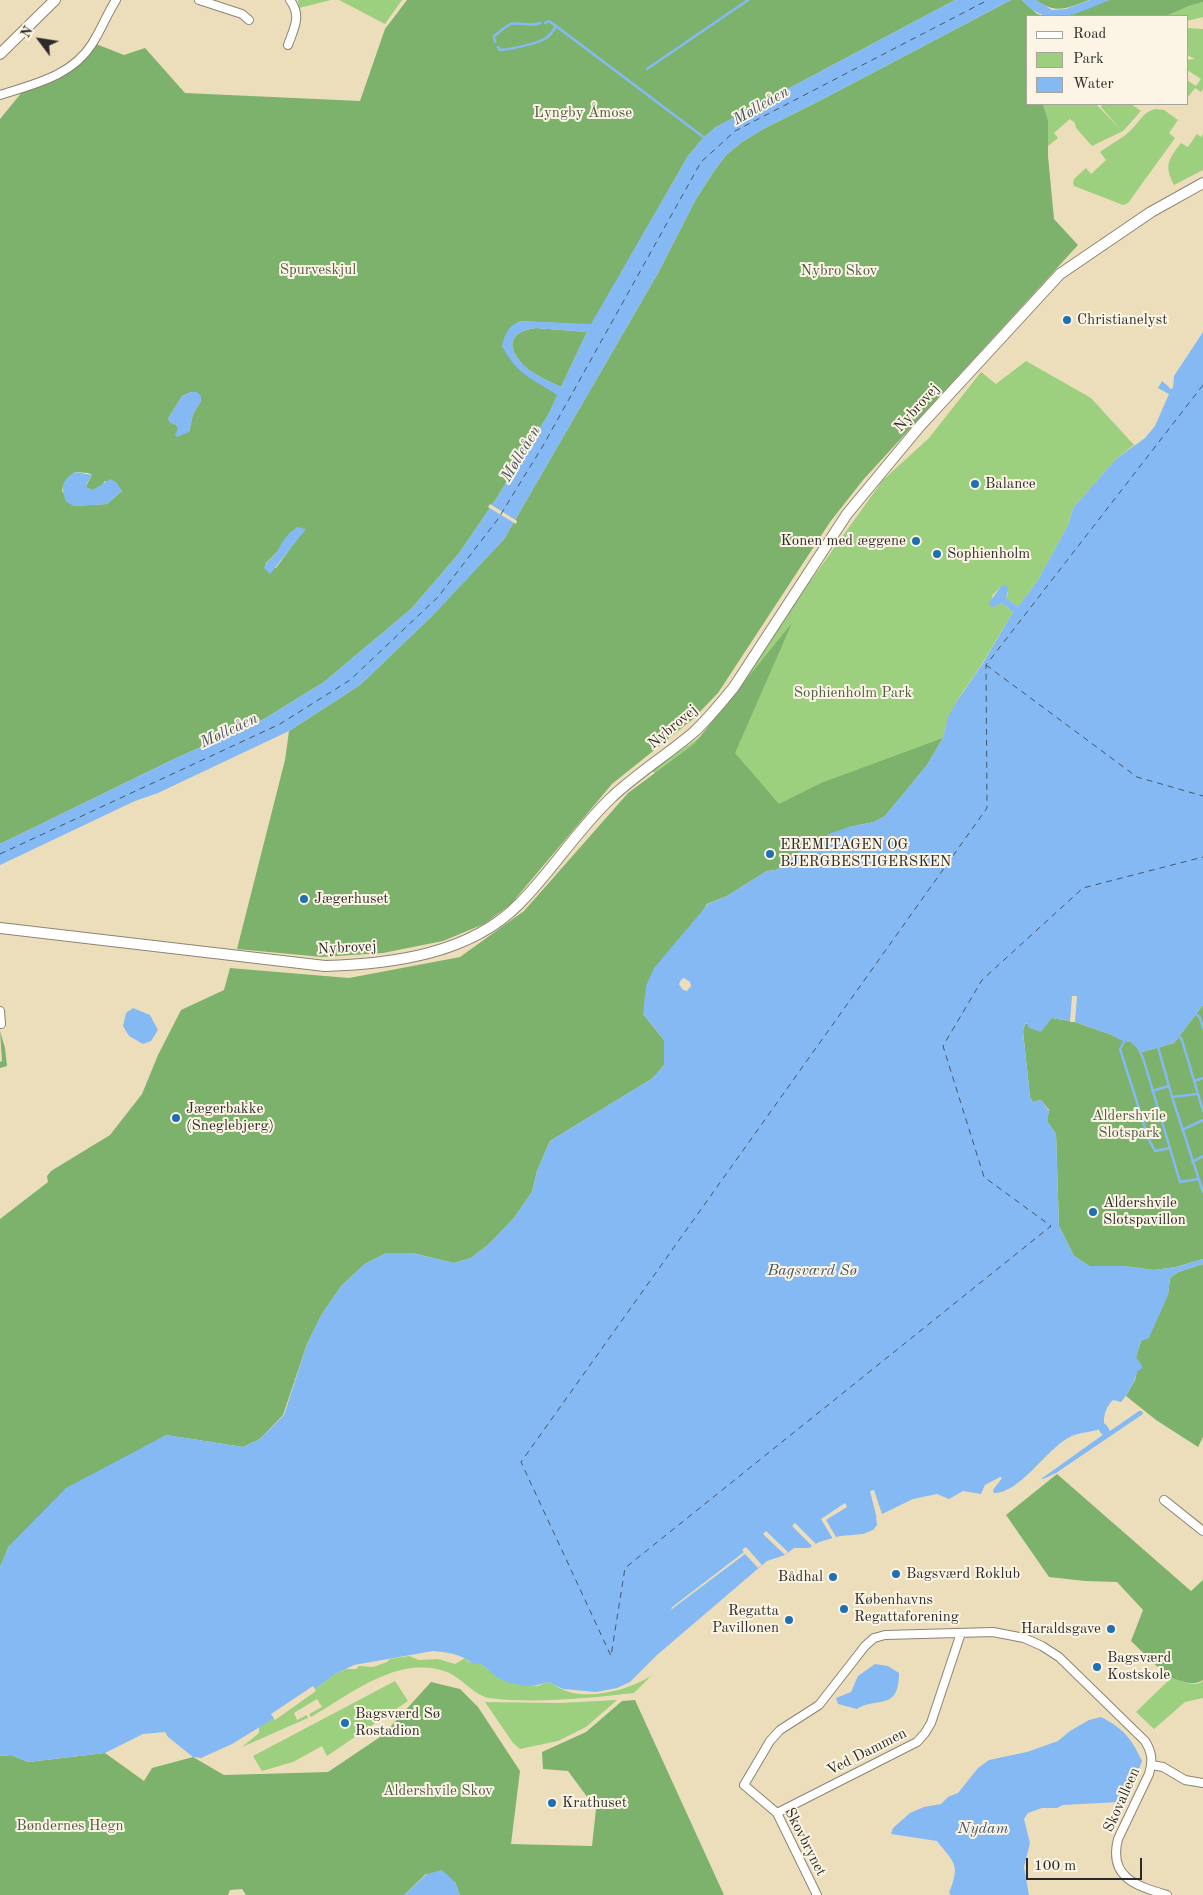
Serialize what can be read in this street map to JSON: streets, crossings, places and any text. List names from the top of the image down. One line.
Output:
{"streets":{"street":["Nybrovej","Ved Dammen","Skovalleen","Skovbrynet"]},"crossings":[["Ved Dammen","Skovalleen"],["Ved Dammen","Skovbrynet"],["Skovalleen","Skovbrynet"]],"water":["Mølleåen","Bagsværd Sø","Nydam"],"parks":["Lyngby Åmose","Spurveskjul","Nybro Skov","Sophienholm Park","Aldershvile Slotspark","Aldershvile Skov","Bøndernes Hegn"],"places":["Christianelyst","Balance","Konen med æggene","Sophienholm","EREMITAGEN OG BJERGBESTIGERSKEN","Jægerhuset","Jægerbakke (Sneglebjerg)","Aldershvile Slotspavillon","Bagsværd Roklub","Bådhal","Københavns Regattaforening","Regatta Pavillonen","Haraldsgave","Bagsværd Kostskole","Bagsværd Sø Rostadion","Krathuset"],"legend":["Road","Park","Water"],"scale_bar":"100 m","north":"top left"}
